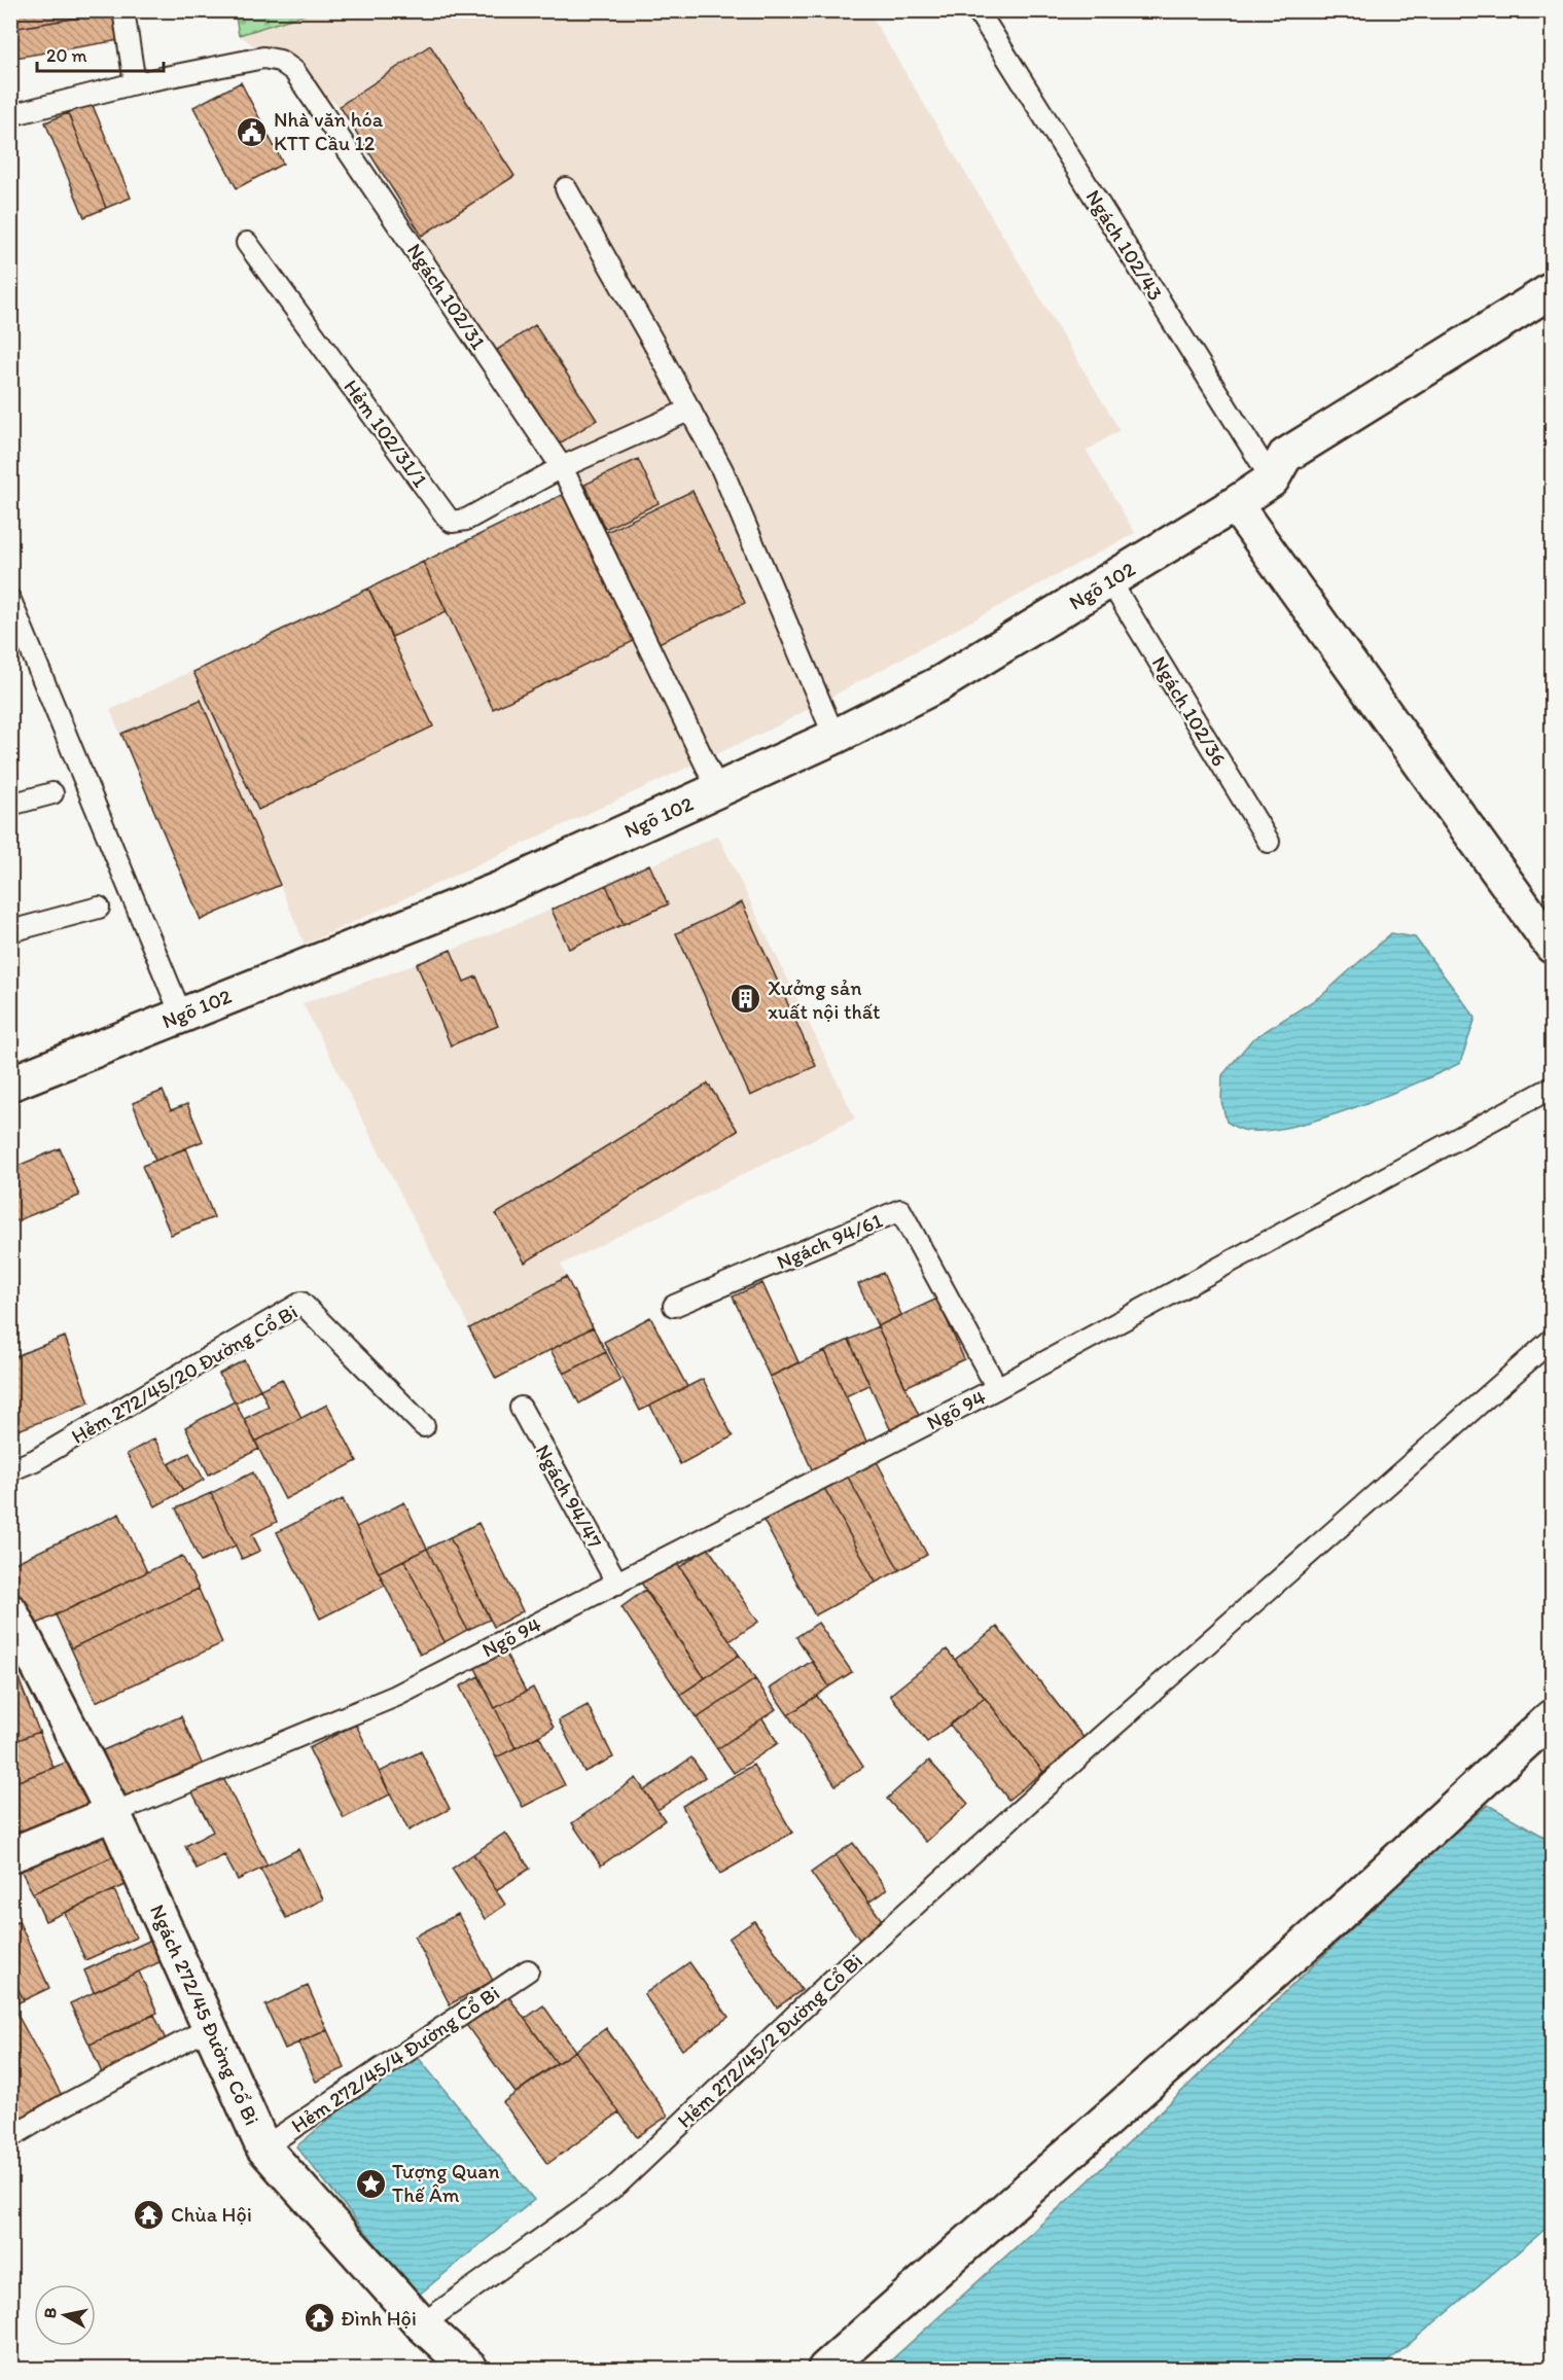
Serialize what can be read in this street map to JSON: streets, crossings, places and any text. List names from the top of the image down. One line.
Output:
{"streets":{"street":["Ngõ 102","Ngõ 94","Ngách 272/45 Đường Cổ Bi"],"lane":["Ngách 102/43","Ngách 102/31","Hẻm 102/31/1","Ngách 102/36","Ngách 94/61","Hẻm 272/45/20 Đường Cổ Bi","Ngách 94/47","Hẻm 272/45/2 Đường Cổ Bi","Hẻm 272/45/4 Đường Cổ Bi"]},"crossings":[["Ngách 102/43","Ngõ 102"],["Ngách 102/31","Hẻm 102/31/1"],["Ngách 102/31","Ngõ 102"],["Ngõ 102","Ngách 102/36"],["Ngách 94/61","Ngõ 94"],["Ngõ 94","Ngách 94/47"],["Ngõ 94","Ngách 272/45 Đường Cổ Bi"],["Ngách 272/45 Đường Cổ Bi","Hẻm 272/45/2 Đường Cổ Bi"],["Ngách 272/45 Đường Cổ Bi","Hẻm 272/45/4 Đường Cổ Bi"]],"places":{"public building":["Nhà văn hóa KTT Cầu 12"],"building":["Xưởng sản xuất nội thất"],"place":["Tượng Quan Thế Âm"],"temple":["Chùa Hội","Đình Hội"]},"scale_bar":"20 m","north":"left"}
